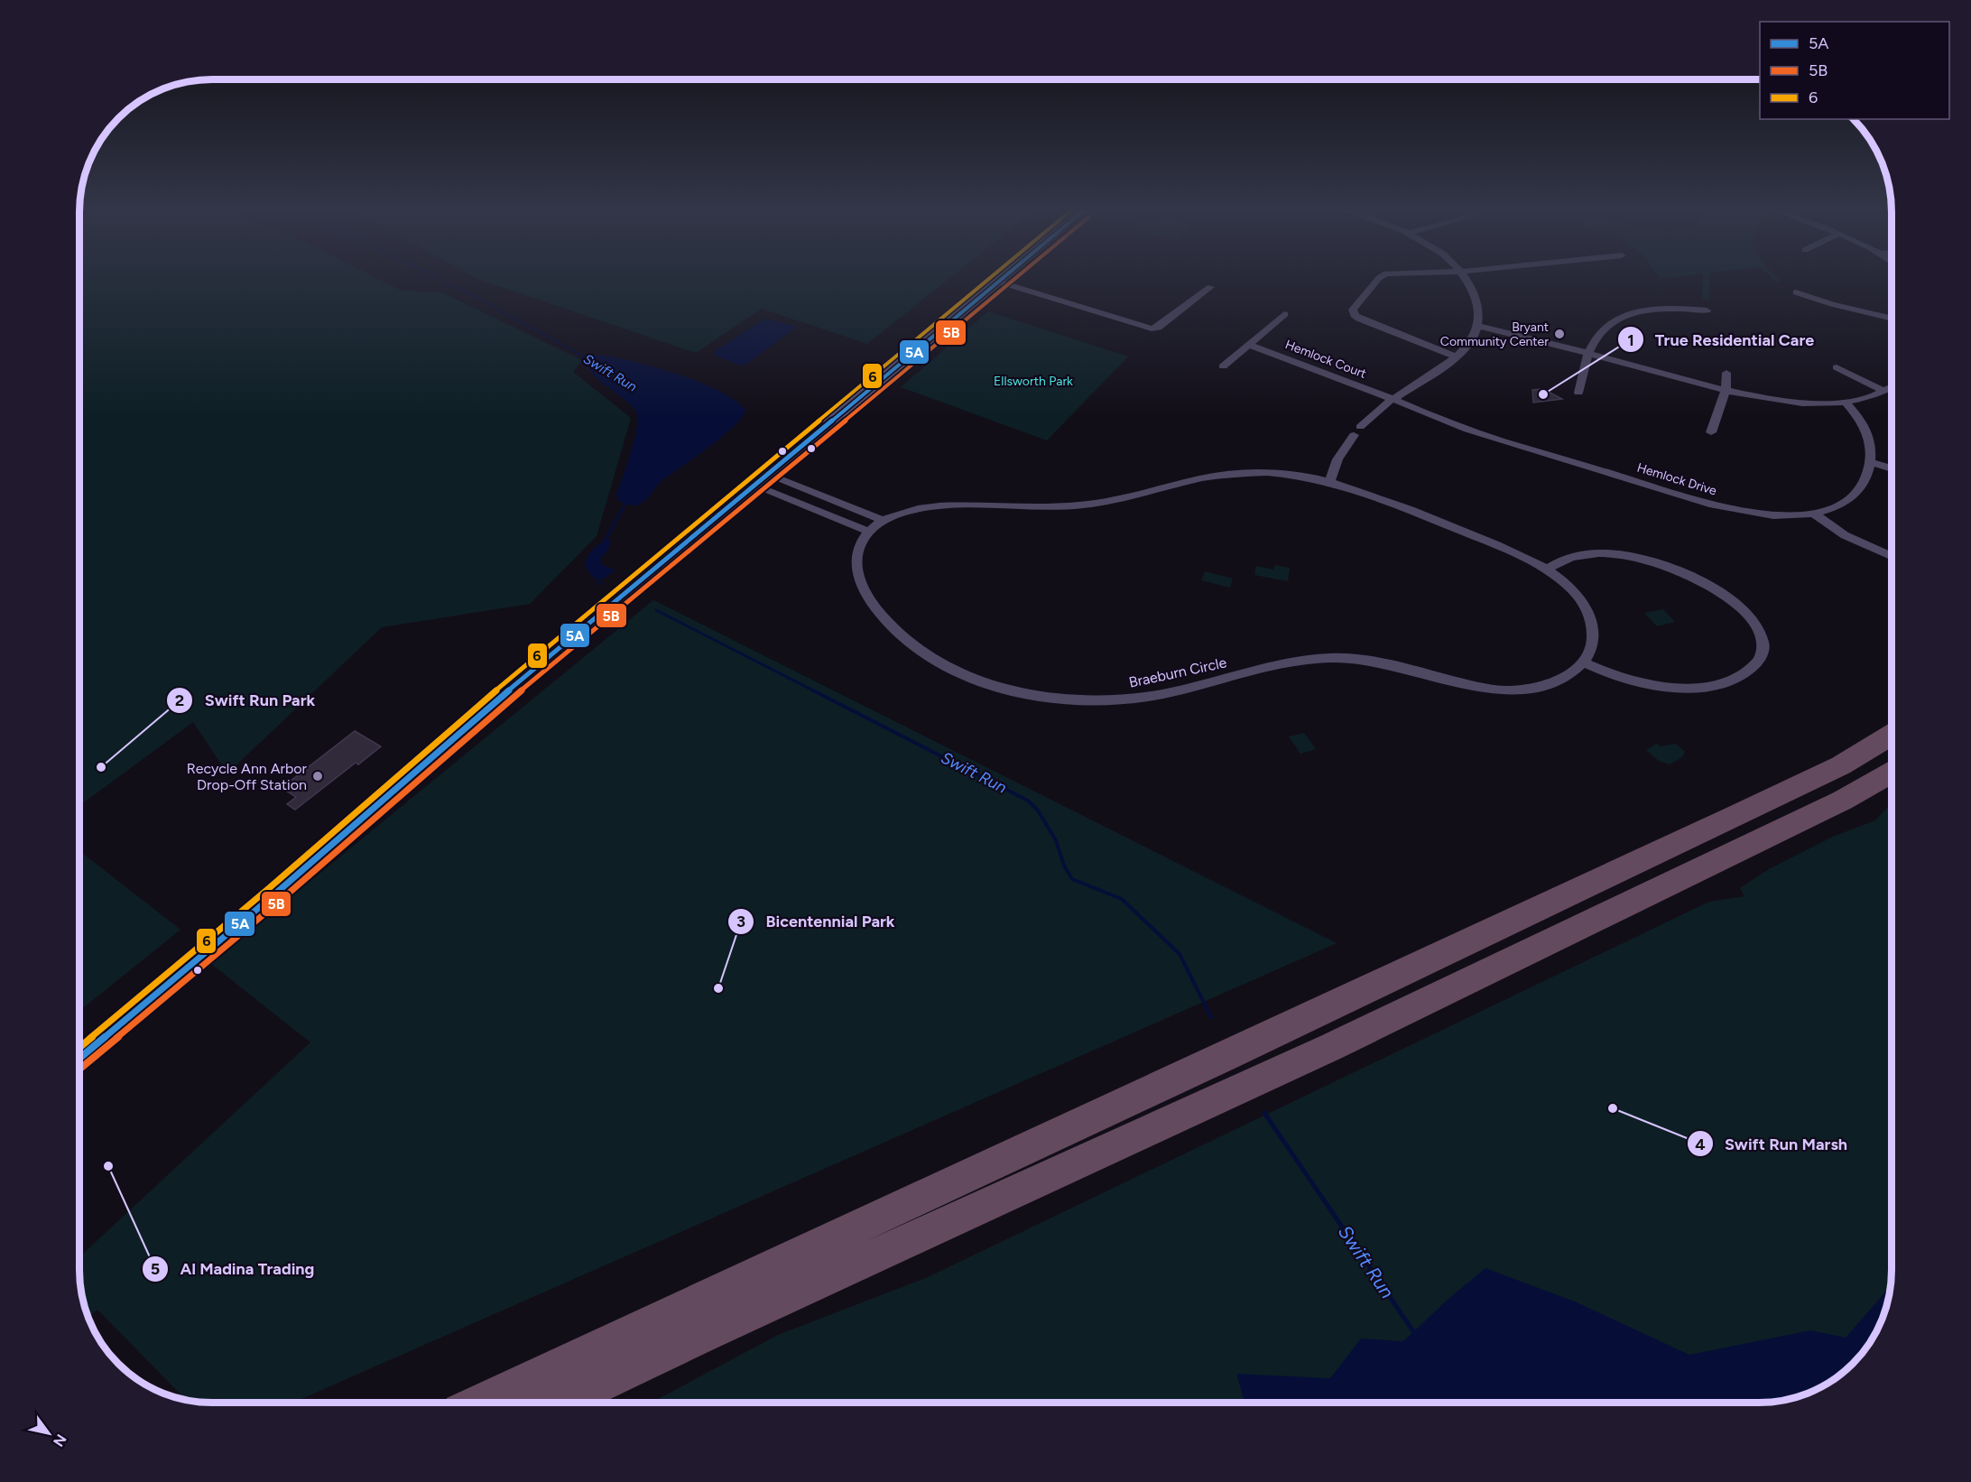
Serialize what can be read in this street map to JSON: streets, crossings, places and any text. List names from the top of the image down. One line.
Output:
{"streets":{"street":["Hemlock Court","Hemlock Drive","Braeburn Circle"]},"crossings":[["Hemlock Court","Hemlock Drive"]],"water":["Swift Run"],"parks":["Ellsworth Park"],"places":["Bryant Community Center","True Residential Care","Swift Run Park","Recycle Ann Arbor Drop-Off Station","Bicentennial Park","Swift Run Marsh","Al Madina Trading"],"lines":["transit line 5A","transit line 5B","transit line 6"],"legend":["5A","5B","6"],"north":"bottom right"}
